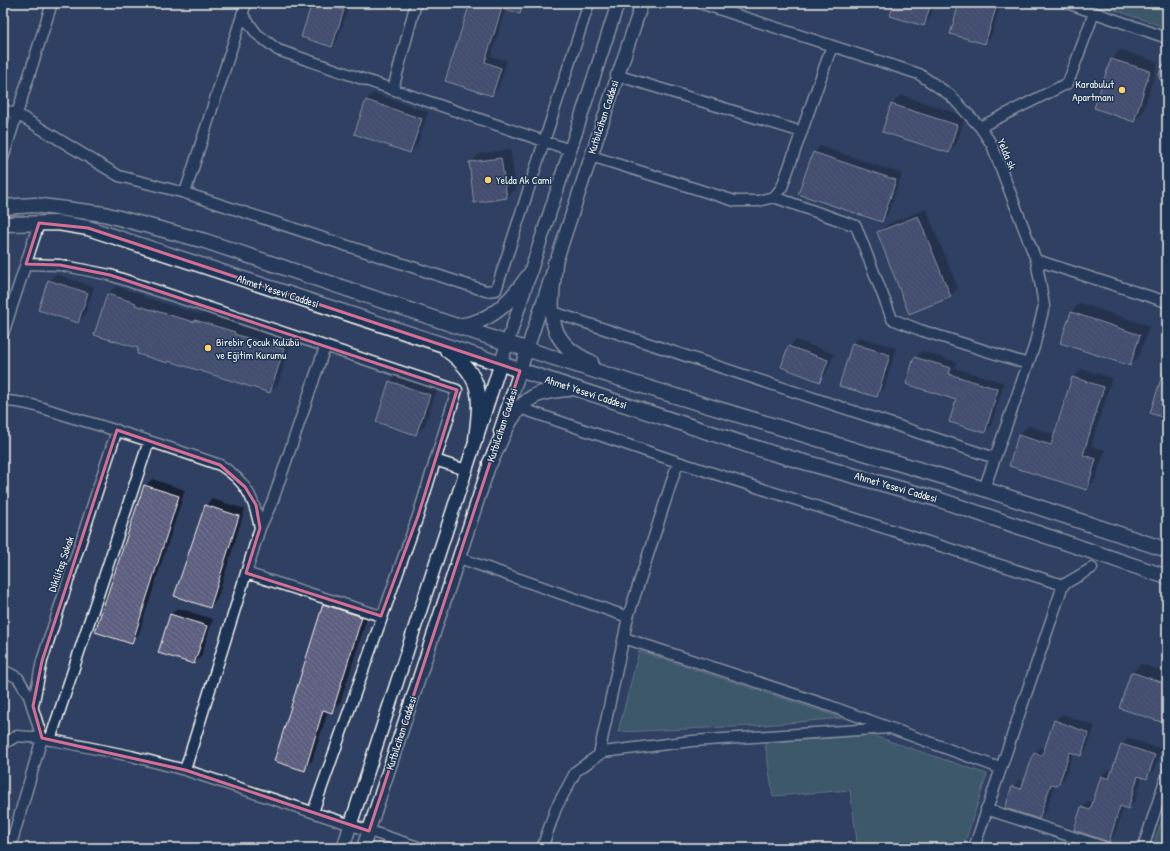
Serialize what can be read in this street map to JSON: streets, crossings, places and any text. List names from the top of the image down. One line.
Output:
{"streets":{"main road":["Ahmet Yesevi Caddesi"],"street":["Kutbilcihan Caddesi","Yelda sk","Dikilitaş Sokak"]},"crossings":[["Kutbilcihan Caddesi","Ahmet Yesevi Caddesi"],["Yelda sk","Ahmet Yesevi Caddesi"]],"places":["Karabulut Apartmanı","Yelda Ak Cami","Birebir Çocuk Kulübü ve Eğitim Kurumu"]}
